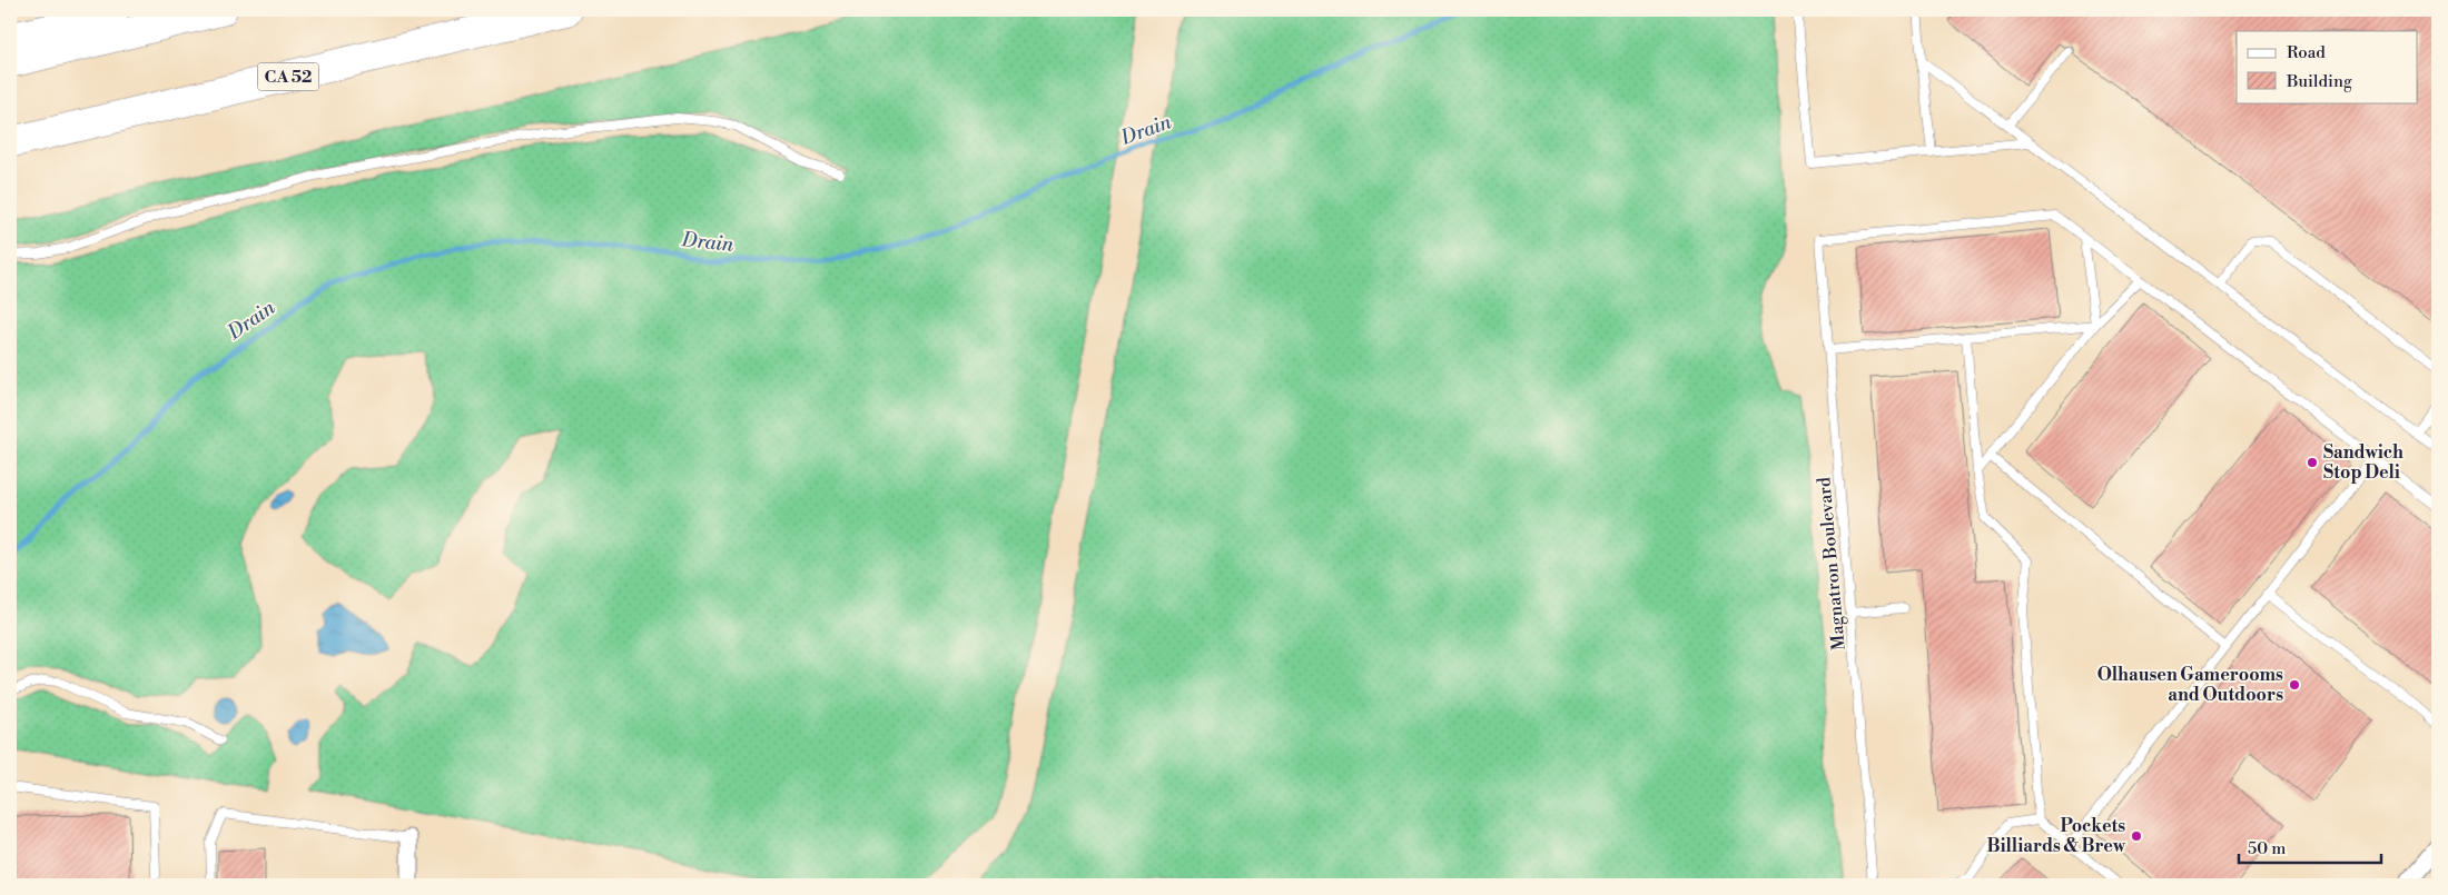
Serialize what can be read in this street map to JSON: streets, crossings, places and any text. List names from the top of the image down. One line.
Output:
{"streets":{"highway":["CA 52"],"lane":["Magnatron Boulevard"]},"water":["Drain"],"places":["Sandwich Stop Deli","Olhausen Gamerooms and Outdoors","Pockets Billiards & Brew"],"legend":["Road","Building"],"scale_bar":"50 m"}
